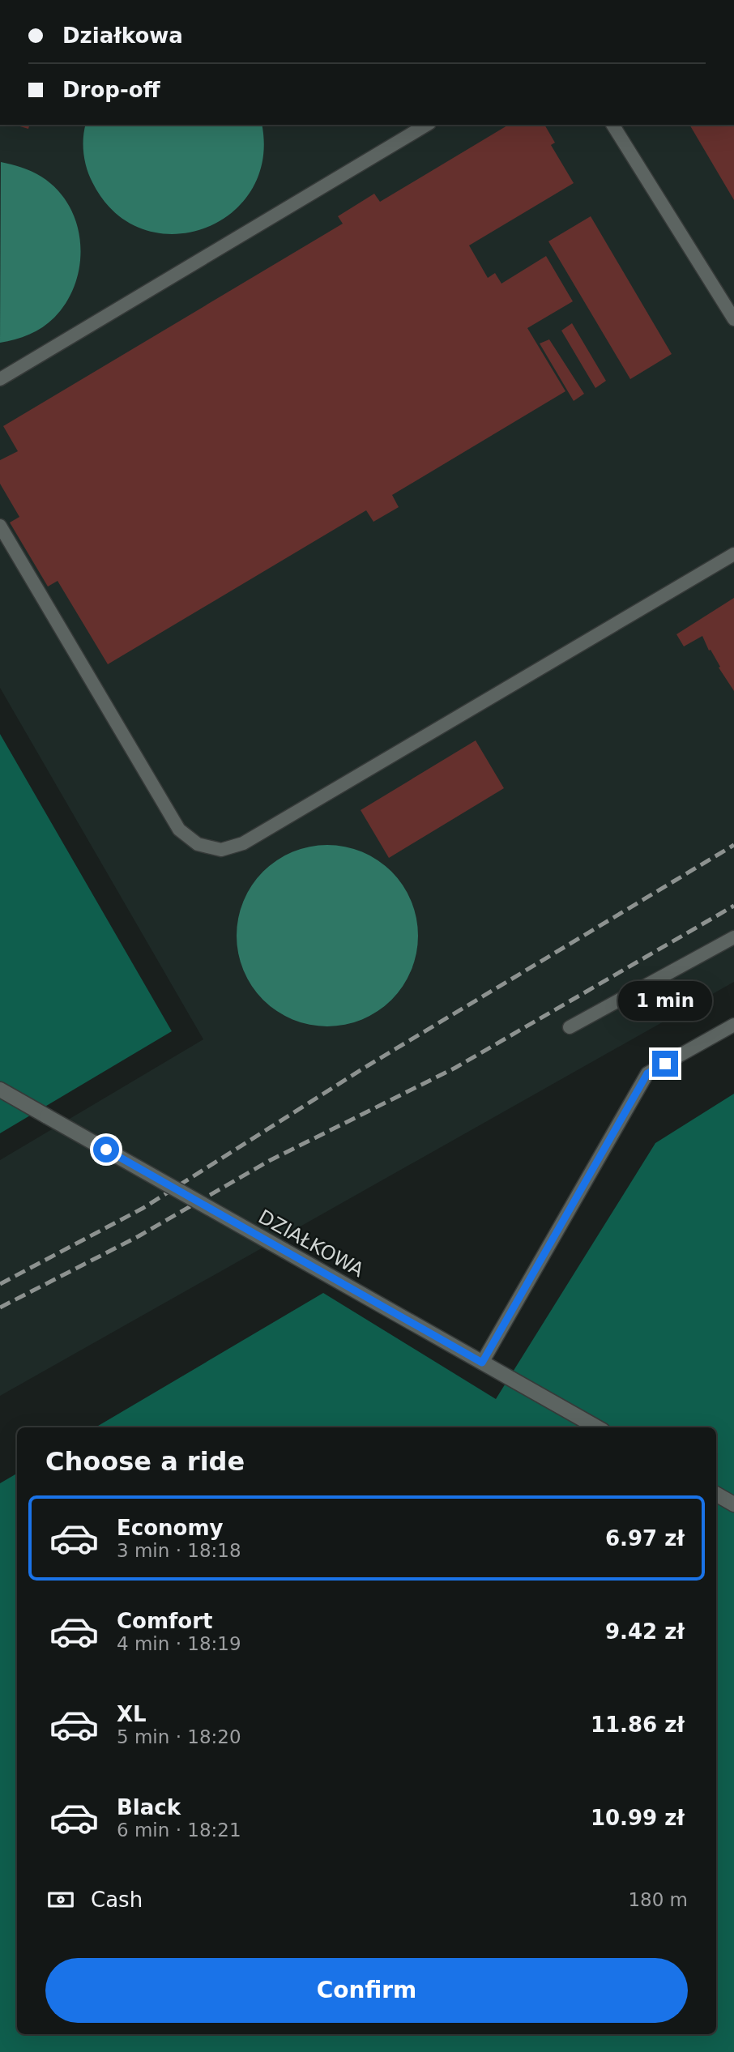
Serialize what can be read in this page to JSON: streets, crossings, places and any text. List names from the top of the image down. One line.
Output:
{"streets":{"street":["DZIAŁKOWA"]},"page":{"banner":["Działkowa","Drop-off"],"bubble":"1 min","heading":"Choose a ride","list":[{"name":"Economy","note":"3 min · 18:18","value":"6.97 zł"},{"name":"Comfort","note":"4 min · 18:19","value":"9.42 zł"},{"name":"XL","note":"5 min · 18:20","value":"11.86 zł"},{"name":"Black","note":"6 min · 18:21","value":"10.99 zł"}],"pay":["Cash","180 m"],"buttons":"Confirm"}}
